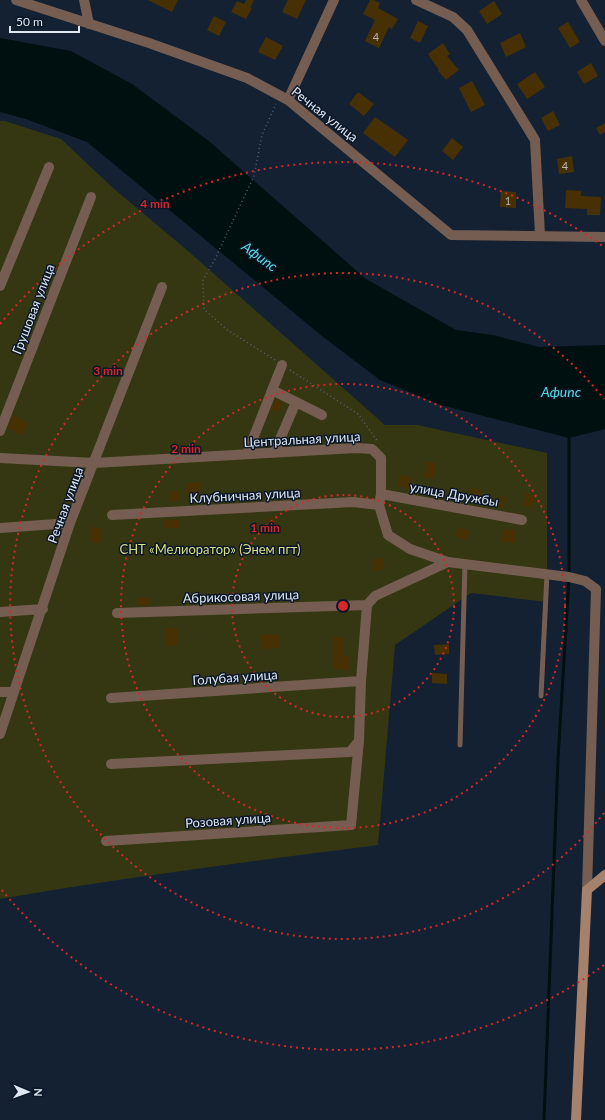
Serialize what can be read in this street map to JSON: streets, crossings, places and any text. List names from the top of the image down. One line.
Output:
{"streets":{"street":["Речная улица","Грушовая улица","Центральная улица","улица Дружбы","Клубничная улица","Абрикосовая улица","Голубая улица","Розовая улица"]},"crossings":[["Речная улица","Центральная улица"],["Центральная улица","улица Дружбы"],["Центральная улица","Клубничная улица"]],"water":["Афипс"],"parks":["СНТ «Мелиоратор» (Энем пгт)"],"house_numbers":["4","4","1"],"scale_bar":"50 m","north":"right","rings":["4 min","3 min","2 min","1 min"]}
